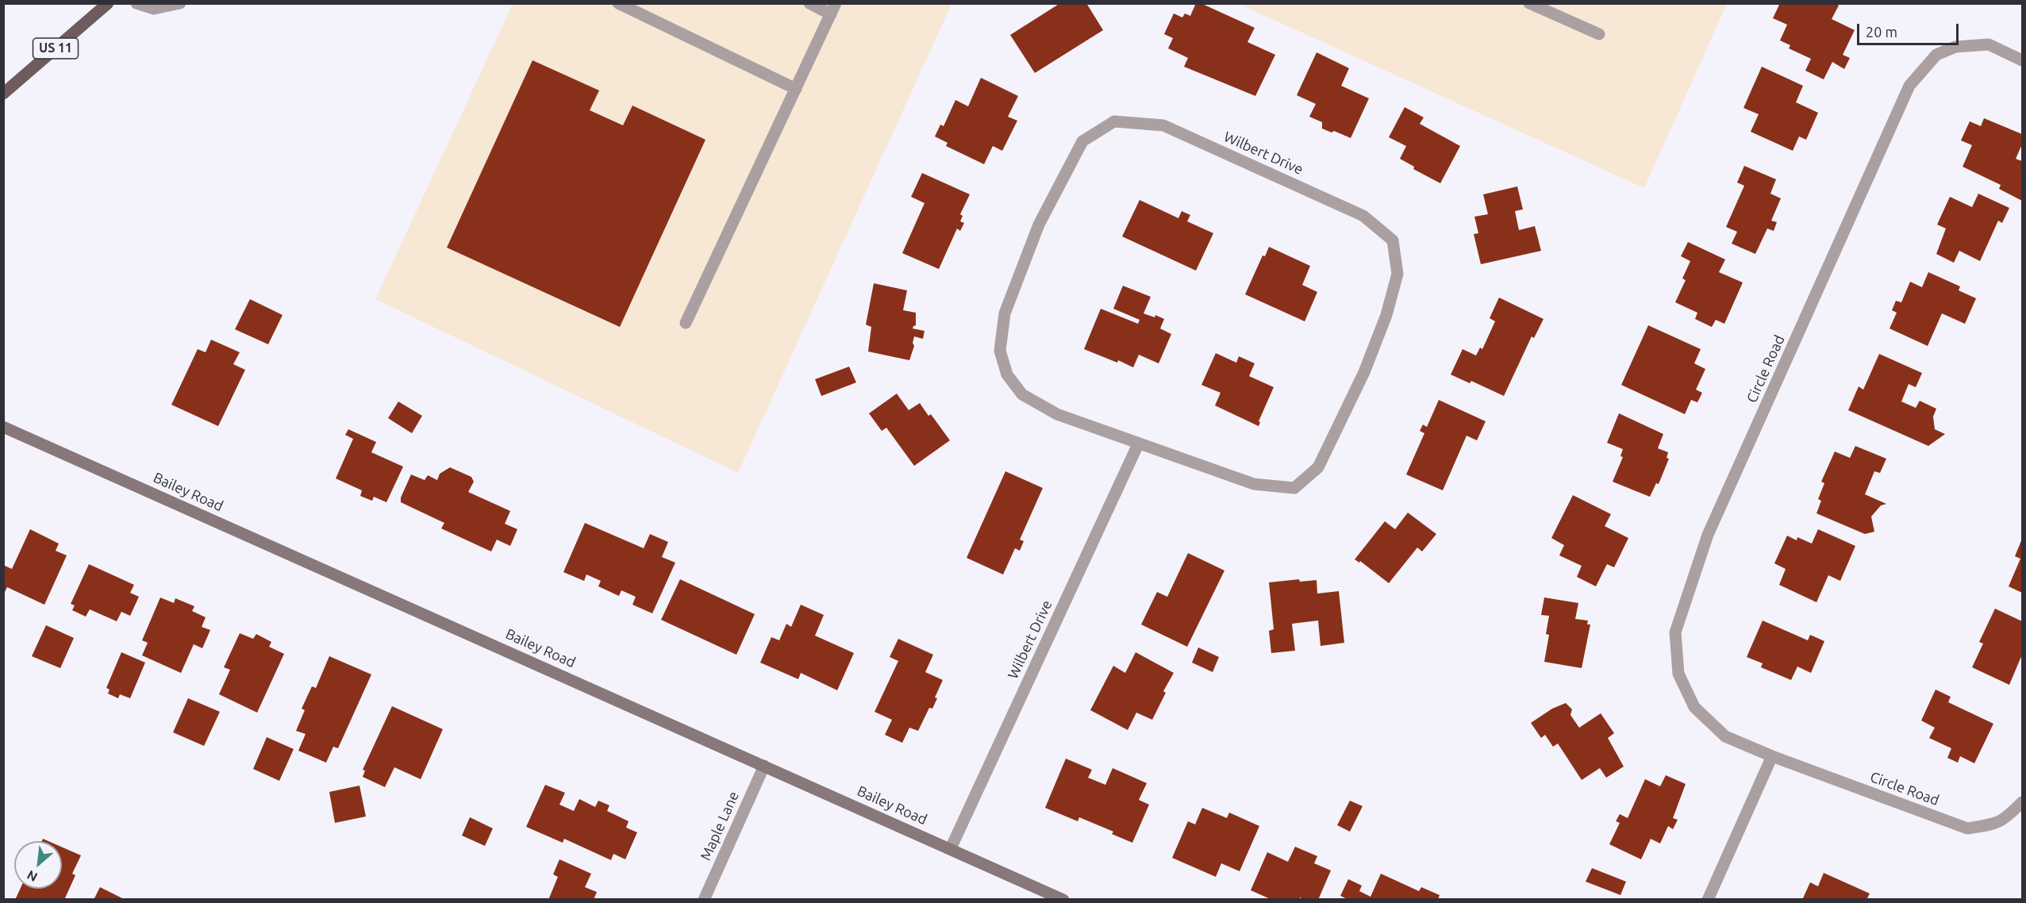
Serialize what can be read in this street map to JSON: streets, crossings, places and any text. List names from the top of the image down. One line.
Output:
{"streets":{"main road":["US 11"],"street":["Wilbert Drive","Circle Road","Bailey Road","Maple Lane"]},"crossings":[["Wilbert Drive","Bailey Road"],["Bailey Road","Maple Lane"]],"scale_bar":"20 m","north":"bottom left"}
